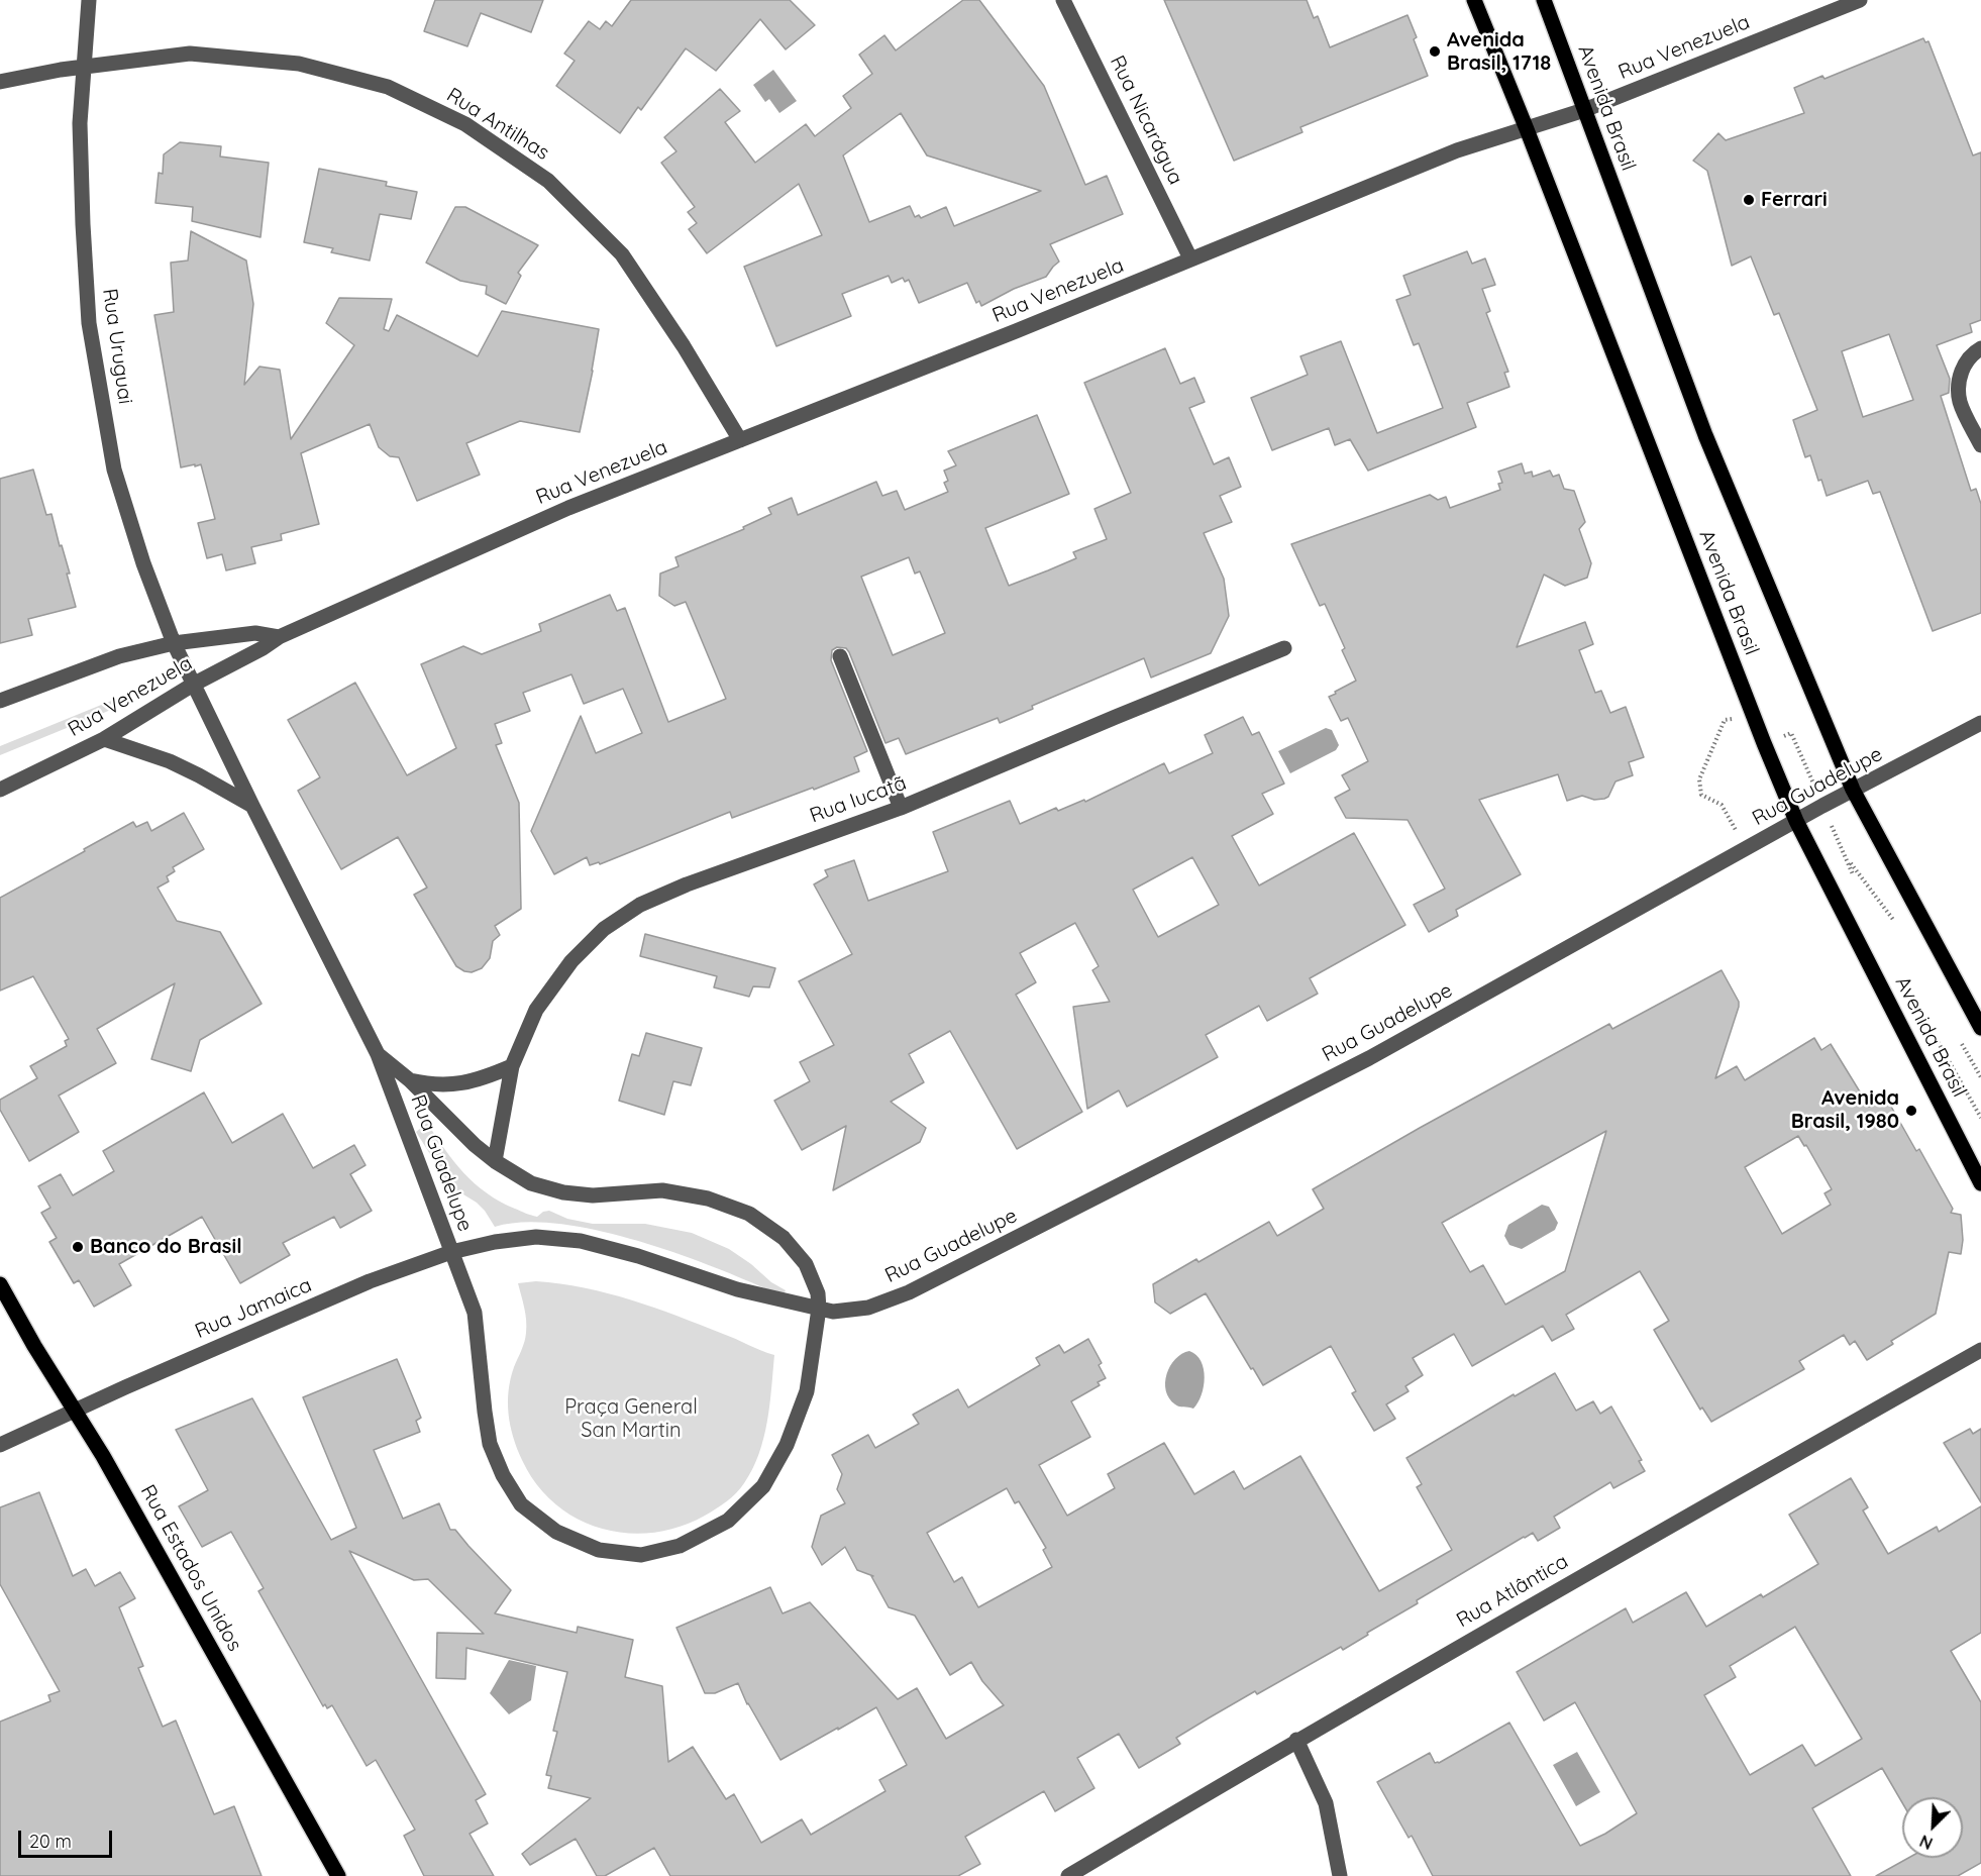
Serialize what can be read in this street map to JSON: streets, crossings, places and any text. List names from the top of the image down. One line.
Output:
{"streets":{"main road":["Avenida Brasil","Rua Estados Unidos"],"street":["Rua Venezuela","Rua Nicarágua","Rua Antilhas","Rua Uruguai","Rua Guadelupe","Rua Iucatã","Rua Jamaica","Rua Atlântica"]},"crossings":[["Rua Venezuela","Avenida Brasil"],["Rua Venezuela","Rua Nicarágua"],["Rua Venezuela","Rua Antilhas"],["Rua Venezuela","Rua Uruguai"],["Rua Venezuela","Rua Guadelupe"],["Avenida Brasil","Rua Guadelupe"],["Rua Antilhas","Rua Uruguai"],["Rua Uruguai","Rua Guadelupe"],["Rua Guadelupe","Rua Jamaica"],["Rua Jamaica","Rua Estados Unidos"]],"parks":["Praça General San Martin"],"places":["Avenida Brasil, 1718","Ferrari","Avenida Brasil, 1980","Banco do Brasil"],"scale_bar":"20 m","north":"bottom left"}
